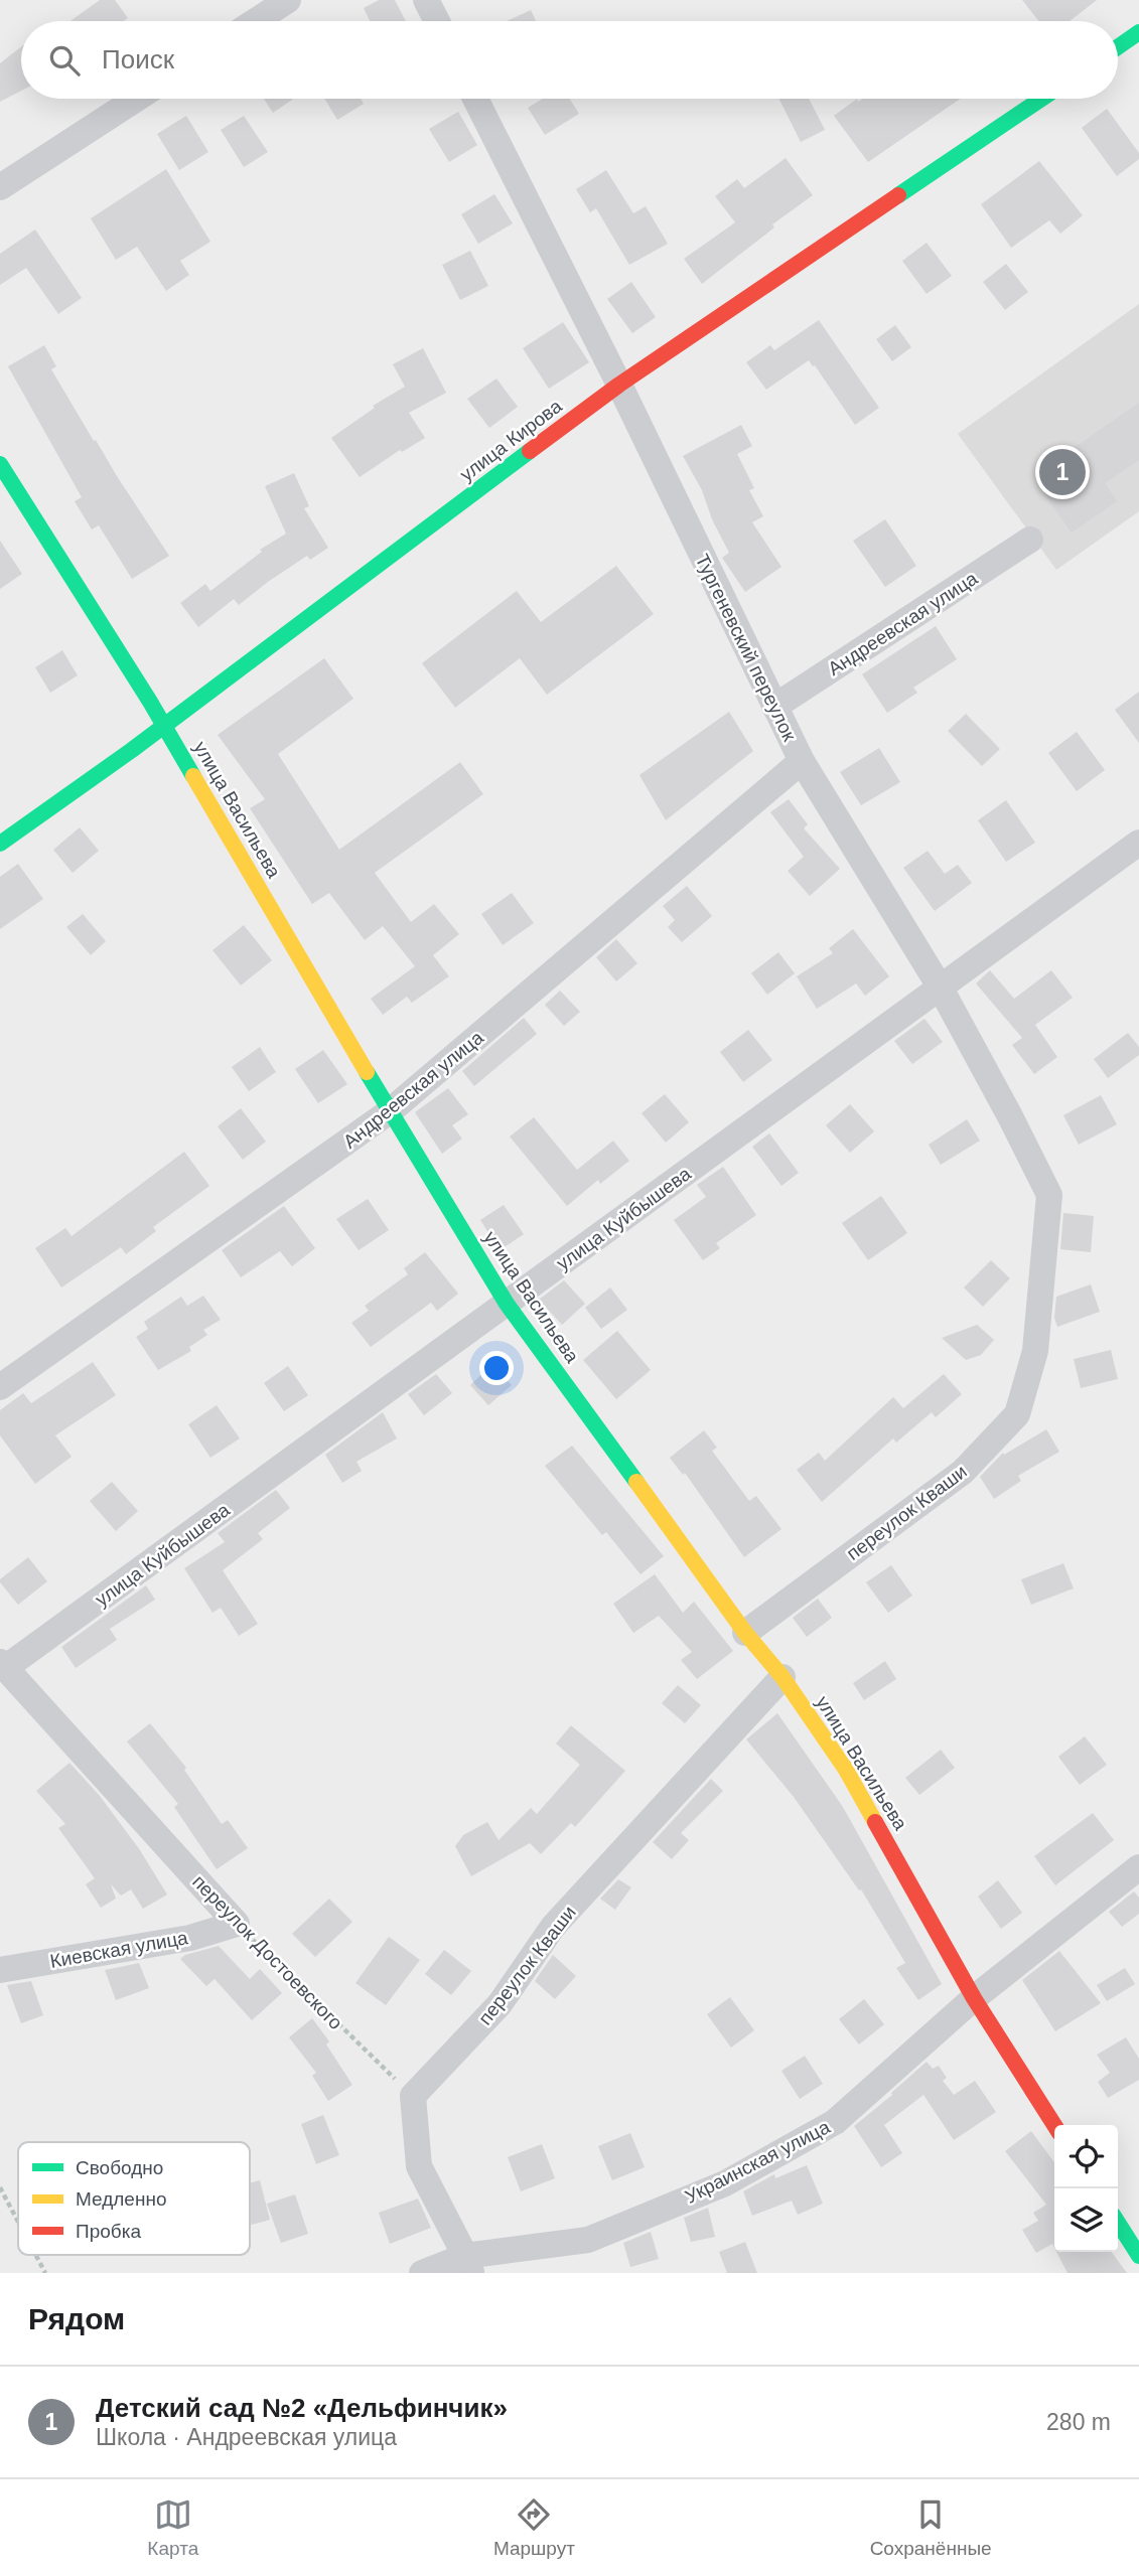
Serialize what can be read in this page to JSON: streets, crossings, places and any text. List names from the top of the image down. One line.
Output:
{"streets":{"street":["улица Кирова","Андреевская улица","Тургеневский переулок","улица Васильева","улица Куйбышева","переулок Кваши","Киевская улица","переулок Достоевского","Украинская улица"]},"crossings":[["улица Кирова","Тургеневский переулок"],["улица Кирова","улица Васильева"],["Андреевская улица","Тургеневский переулок"],["Андреевская улица","улица Васильева"],["Тургеневский переулок","улица Куйбышева"],["Тургеневский переулок","переулок Кваши"],["улица Васильева","улица Куйбышева"],["улица Васильева","переулок Кваши"],["улица Васильева","Украинская улица"],["улица Куйбышева","переулок Достоевского"],["переулок Кваши","переулок Достоевского"],["Киевская улица","переулок Достоевского"]],"legend":["Свободно","Медленно","Пробка"],"page":{"search":"Поиск","pins":"1","heading":"Рядом","list":[{"mark":"1","name":"Детский сад №2 «Дельфинчик»","note":"Школа · Андреевская улица","value":"280 m"}],"nav":["Карта","Маршрут","Сохранённые"]}}
